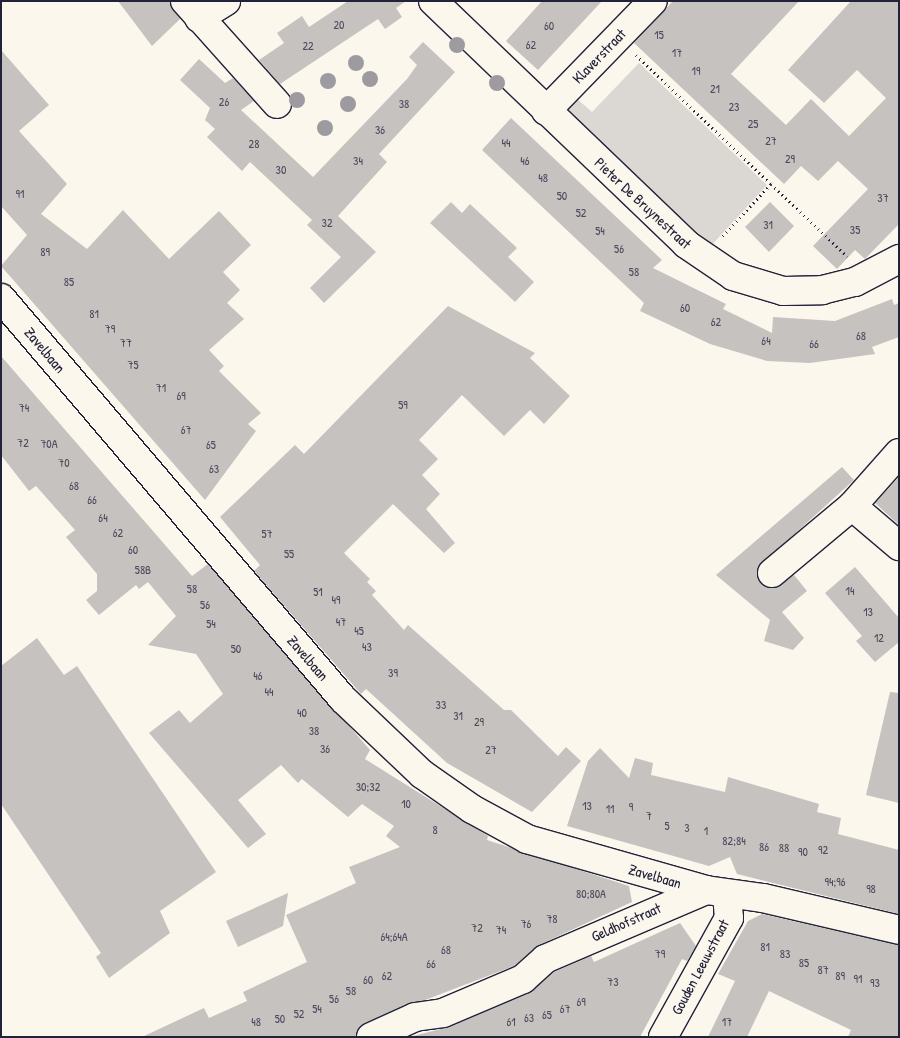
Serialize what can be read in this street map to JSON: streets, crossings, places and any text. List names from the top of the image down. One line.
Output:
{"streets":{"street":["Klaverstraat","Pieter De Bruynestraat","Zavelbaan","Geldhofstraat","Gouden Leeuwstraat"]},"crossings":[["Klaverstraat","Pieter De Bruynestraat"],["Zavelbaan","Geldhofstraat"],["Zavelbaan","Gouden Leeuwstraat"],["Geldhofstraat","Gouden Leeuwstraat"]],"house_numbers":["20","60","15","62","22","17","19","21","26","38","23","25","36","27","44","28","29","34","46","30","48","91","50","37","52","32","31","35","54","56","89","58","85","60","81","62","79","68","64","77","66","75","71","69","59","74","67","72","70A","65","70","63","68","66","64","62","57","60","55","58B","58","14","51","49","56","13","47","54","45","12","43","50","39","46","44","33","40","31","29","38","36","27","30;32","10","13","9","11","7","5","3","8","1","82;84","86","88","92","90","94;96","98","80;80A","78","76","72","74","64;64A","81","68","79","83","85","66","87","62","89","91","60","73","93","58","56","69","54","67","52","65","63","50","48","61","17"]}
